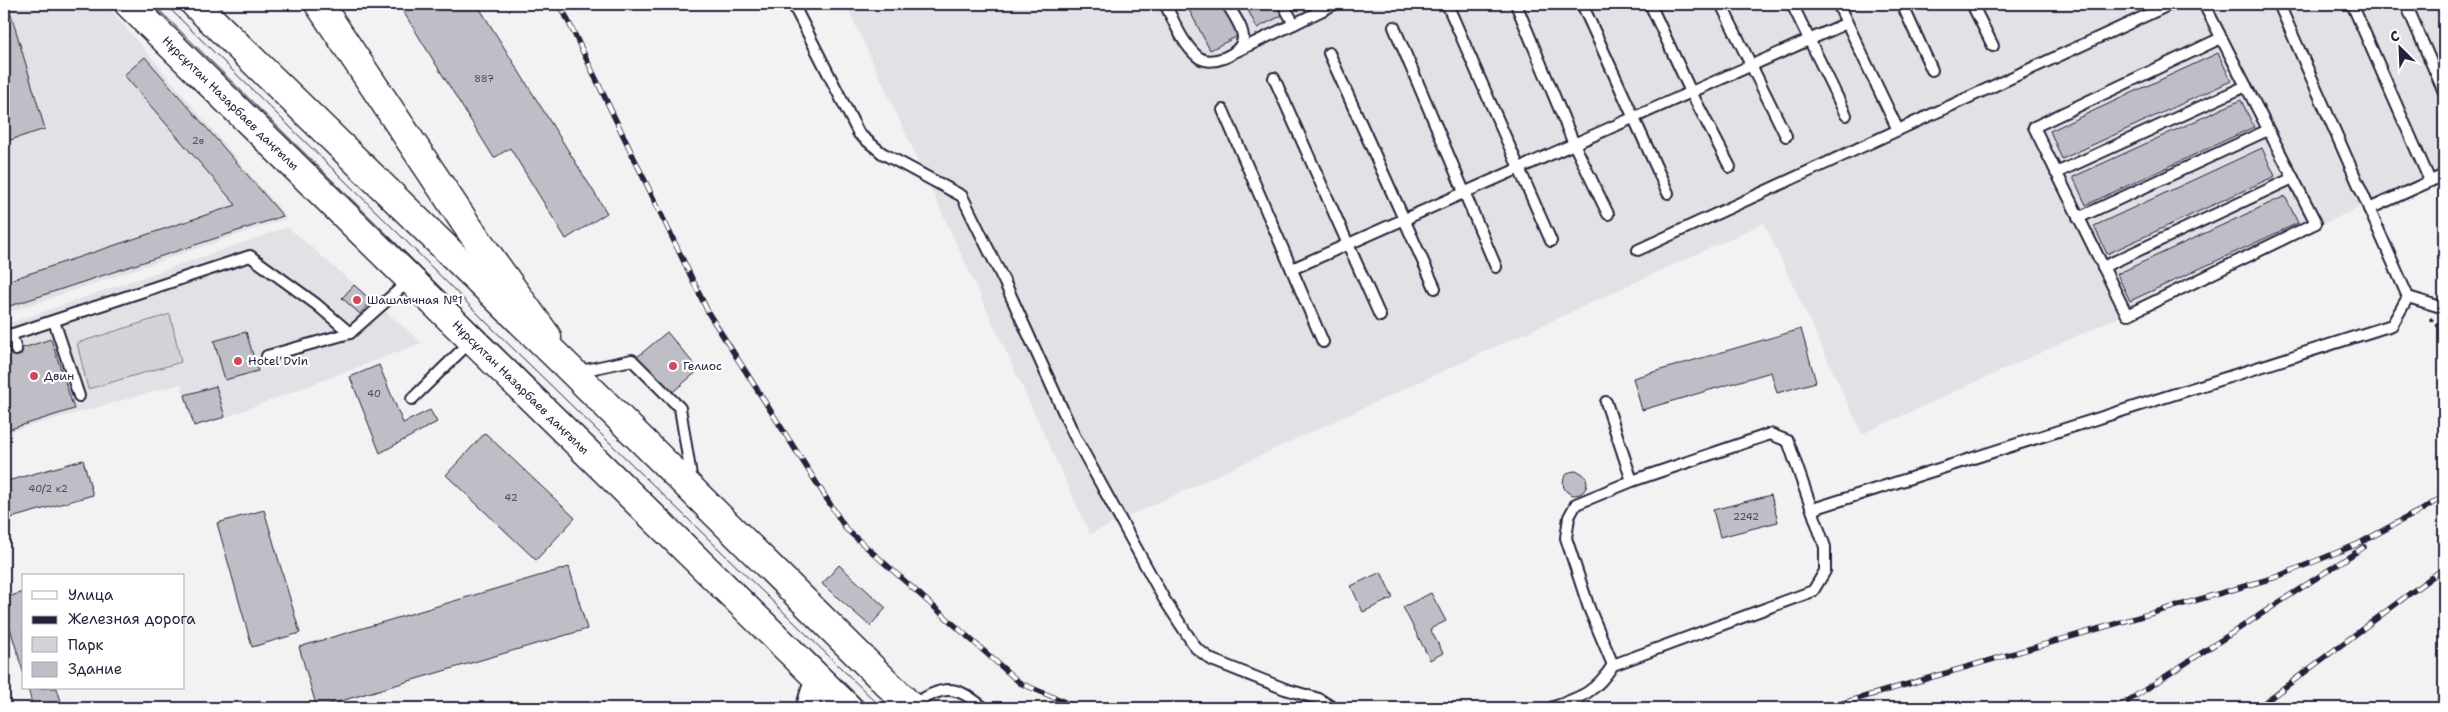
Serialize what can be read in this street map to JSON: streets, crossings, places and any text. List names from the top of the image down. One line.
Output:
{"streets":{"main road":["Нұрсұлтан Назарбаев даңғылы"]},"places":["Шашлычная №1","Hotel Dvin","Гелиос","Двин"],"house_numbers":["887","2в","40","40/2 к2","42","2242"],"legend":["Улица","Железная дорога","Парк","Здание"],"north":"top left"}
